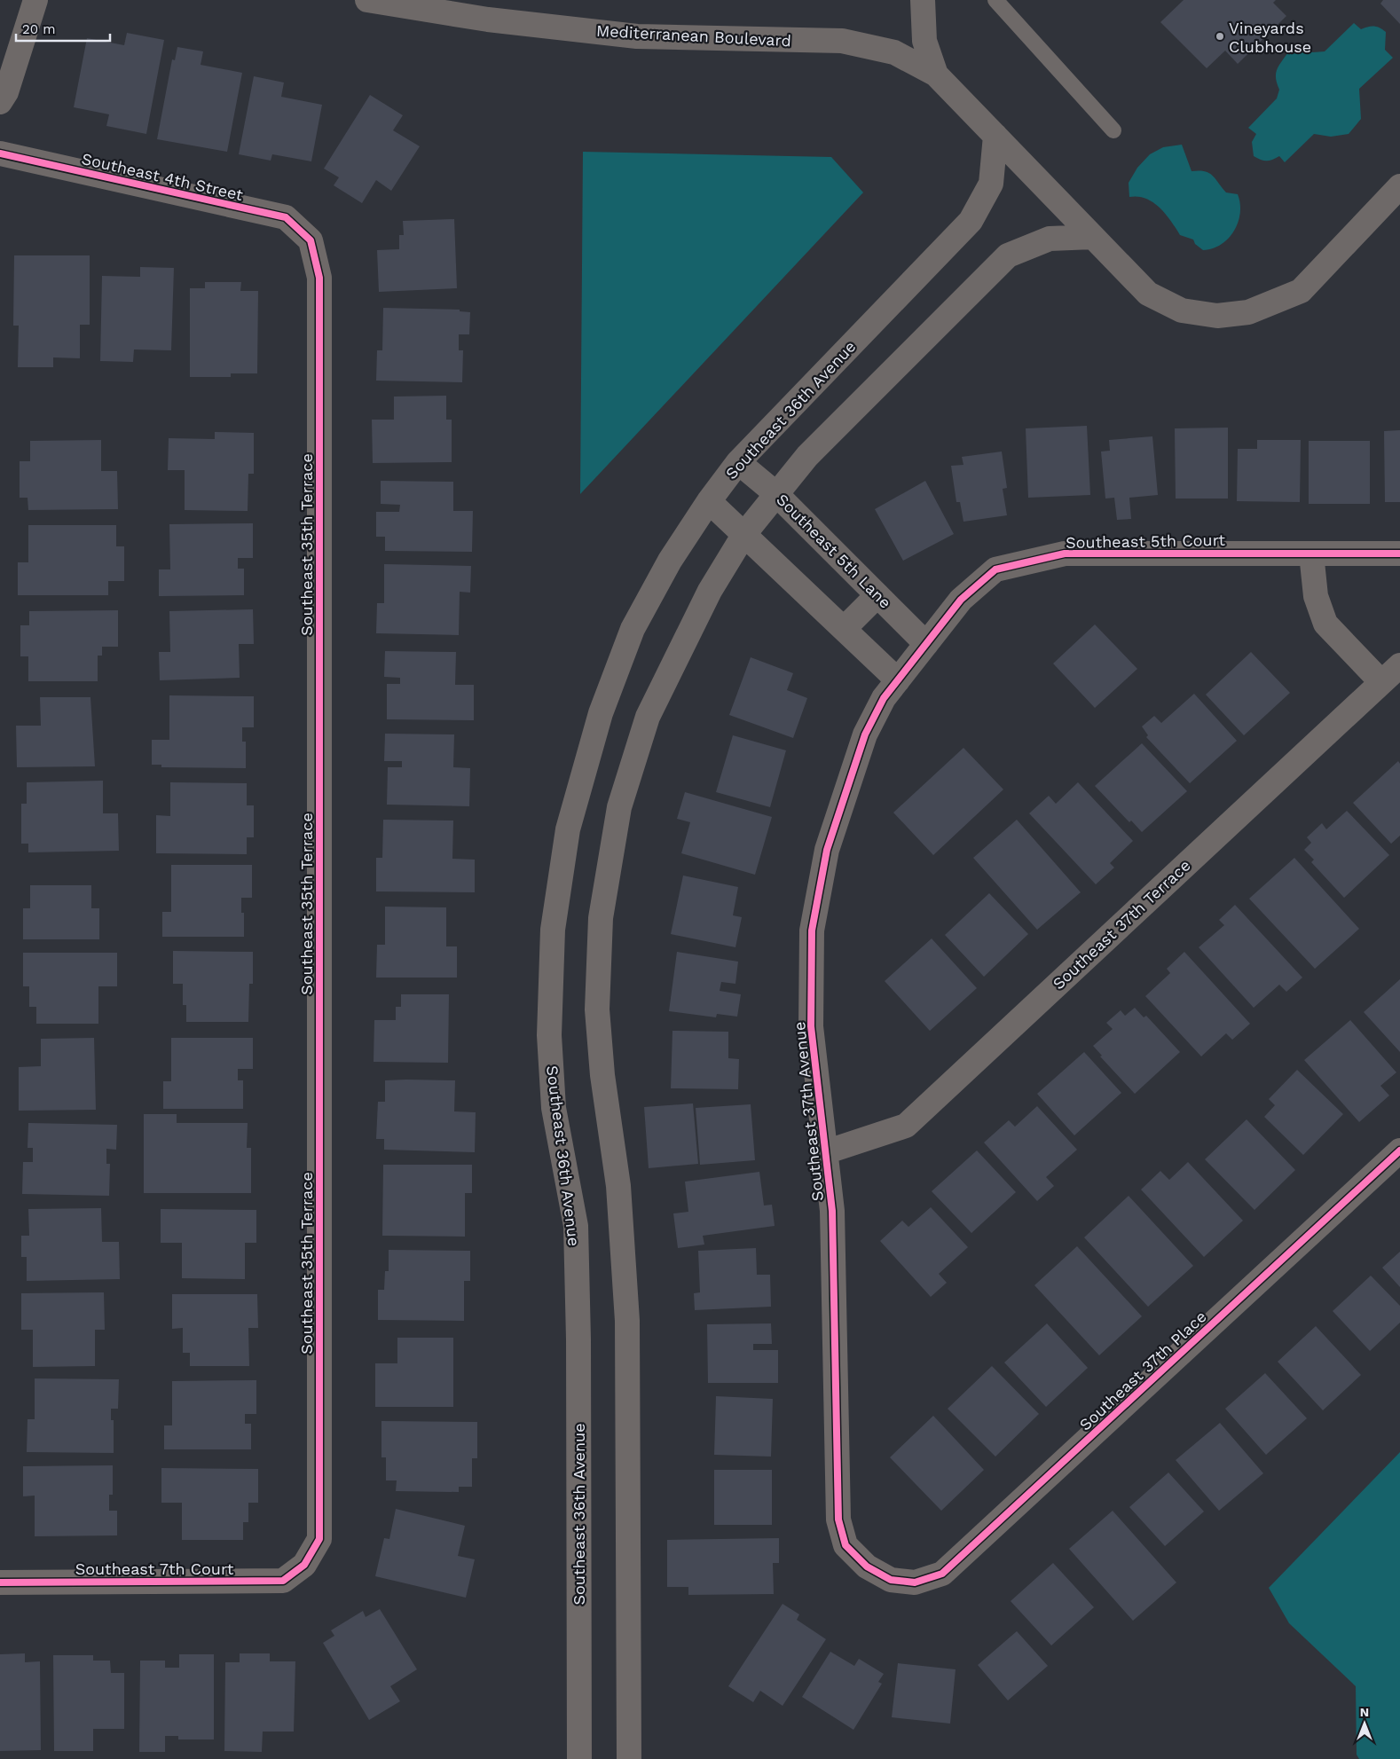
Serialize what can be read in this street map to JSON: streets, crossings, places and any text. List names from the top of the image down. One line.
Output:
{"streets":{"street":["Mediterranean Boulevard","Southeast 4th Street","Southeast 36th Avenue","Southeast 5th Court","Southeast 35th Terrace","Southeast 5th Lane","Southeast 37th Terrace","Southeast 37th Avenue","Southeast 37th Place","Southeast 7th Court"]},"crossings":[["Southeast 4th Street","Southeast 35th Terrace"],["Southeast 36th Avenue","Southeast 5th Lane"],["Southeast 5th Court","Southeast 5th Lane"],["Southeast 5th Court","Southeast 37th Avenue"],["Southeast 35th Terrace","Southeast 7th Court"],["Southeast 5th Lane","Southeast 37th Avenue"],["Southeast 37th Terrace","Southeast 37th Avenue"],["Southeast 37th Avenue","Southeast 37th Place"]],"places":["Vineyards Clubhouse"],"scale_bar":"20 m","north":"top"}
